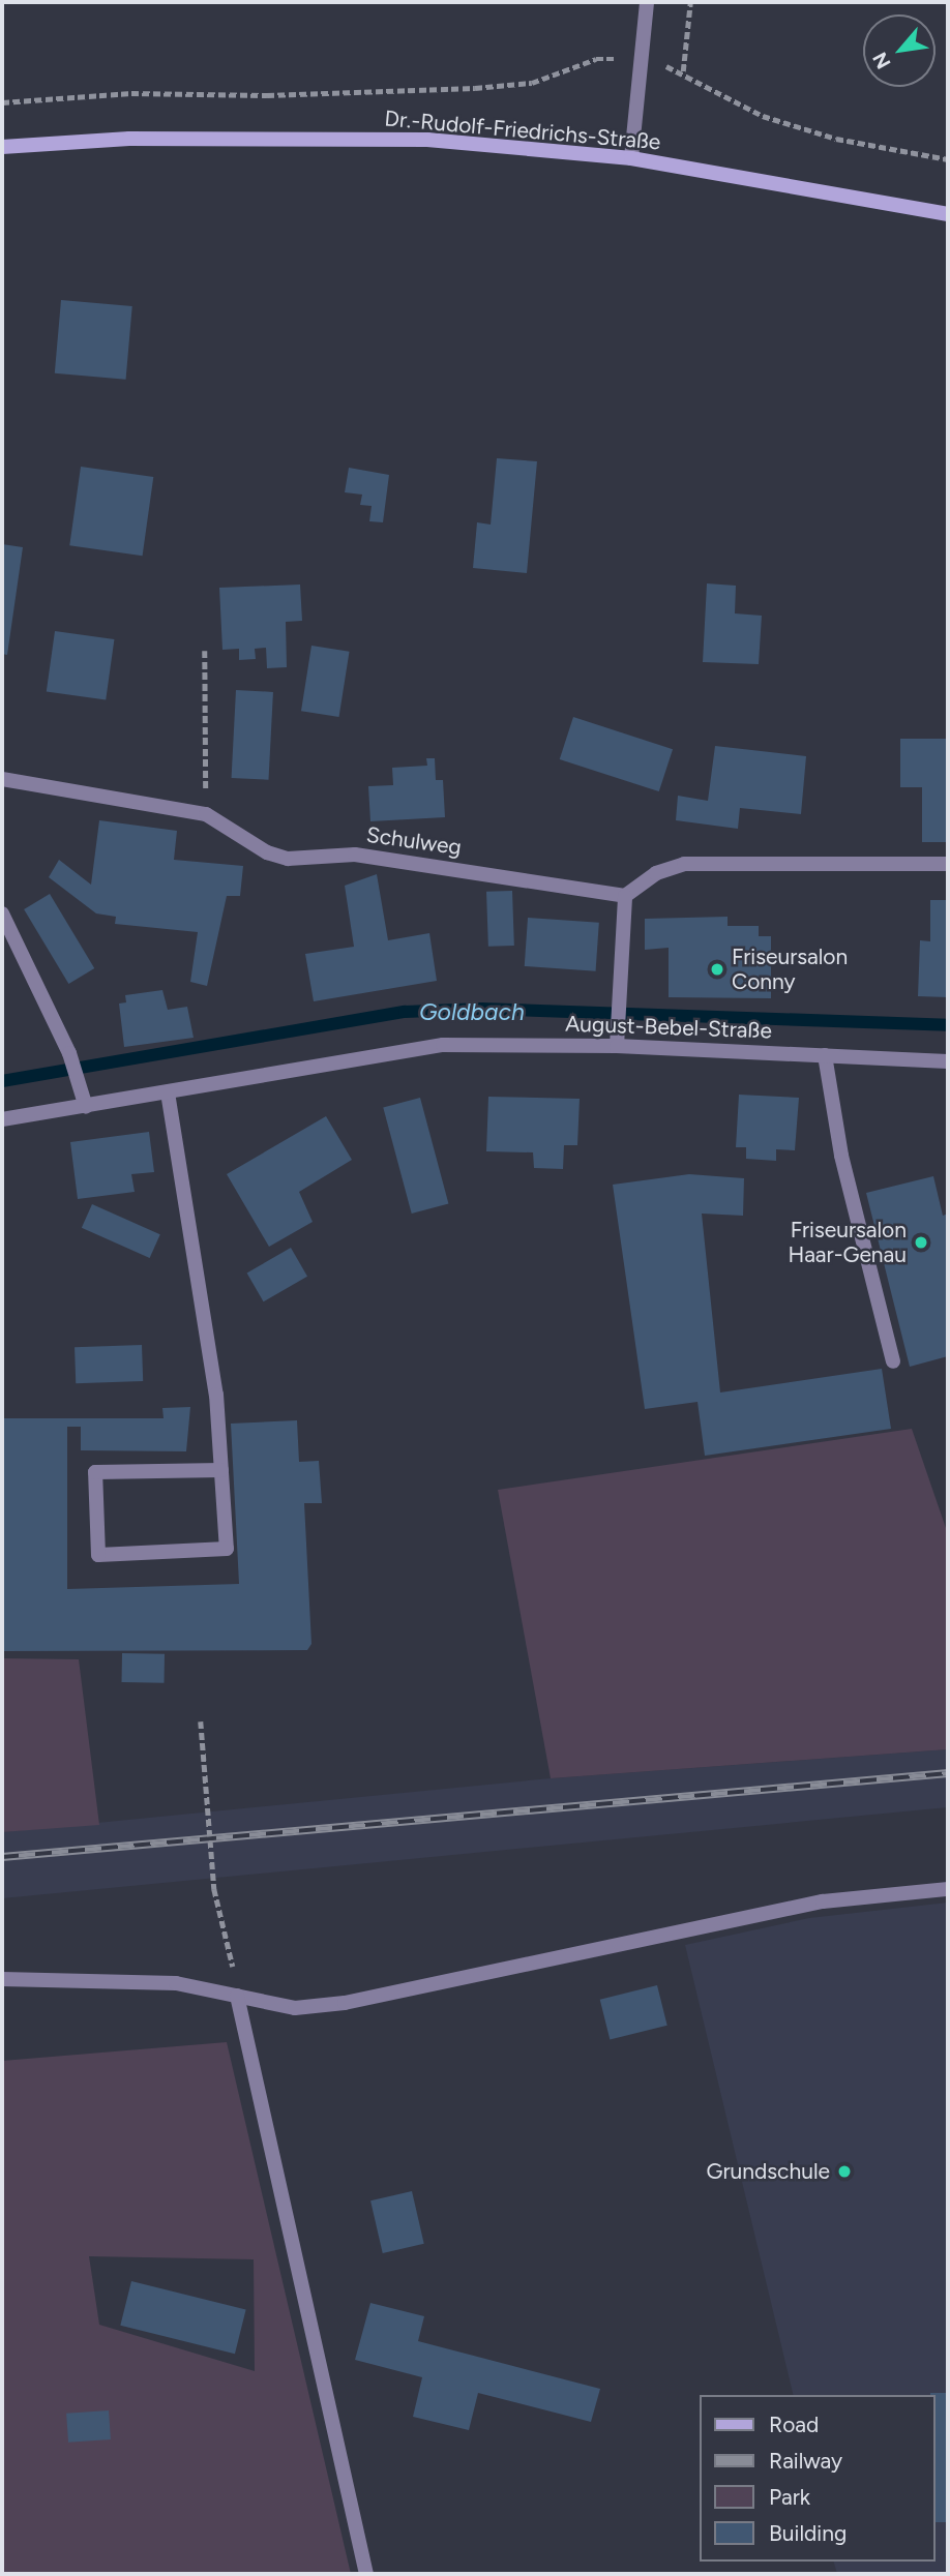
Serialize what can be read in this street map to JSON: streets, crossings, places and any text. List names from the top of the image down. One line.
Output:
{"streets":{"main road":["Dr.-Rudolf-Friedrichs-Straße"],"street":["Schulweg","August-Bebel-Straße"]},"water":["Goldbach"],"places":["Friseursalon Conny","Friseursalon Haar-Genau","Grundschule"],"legend":["Road","Railway","Park","Building"],"north":"bottom left"}
